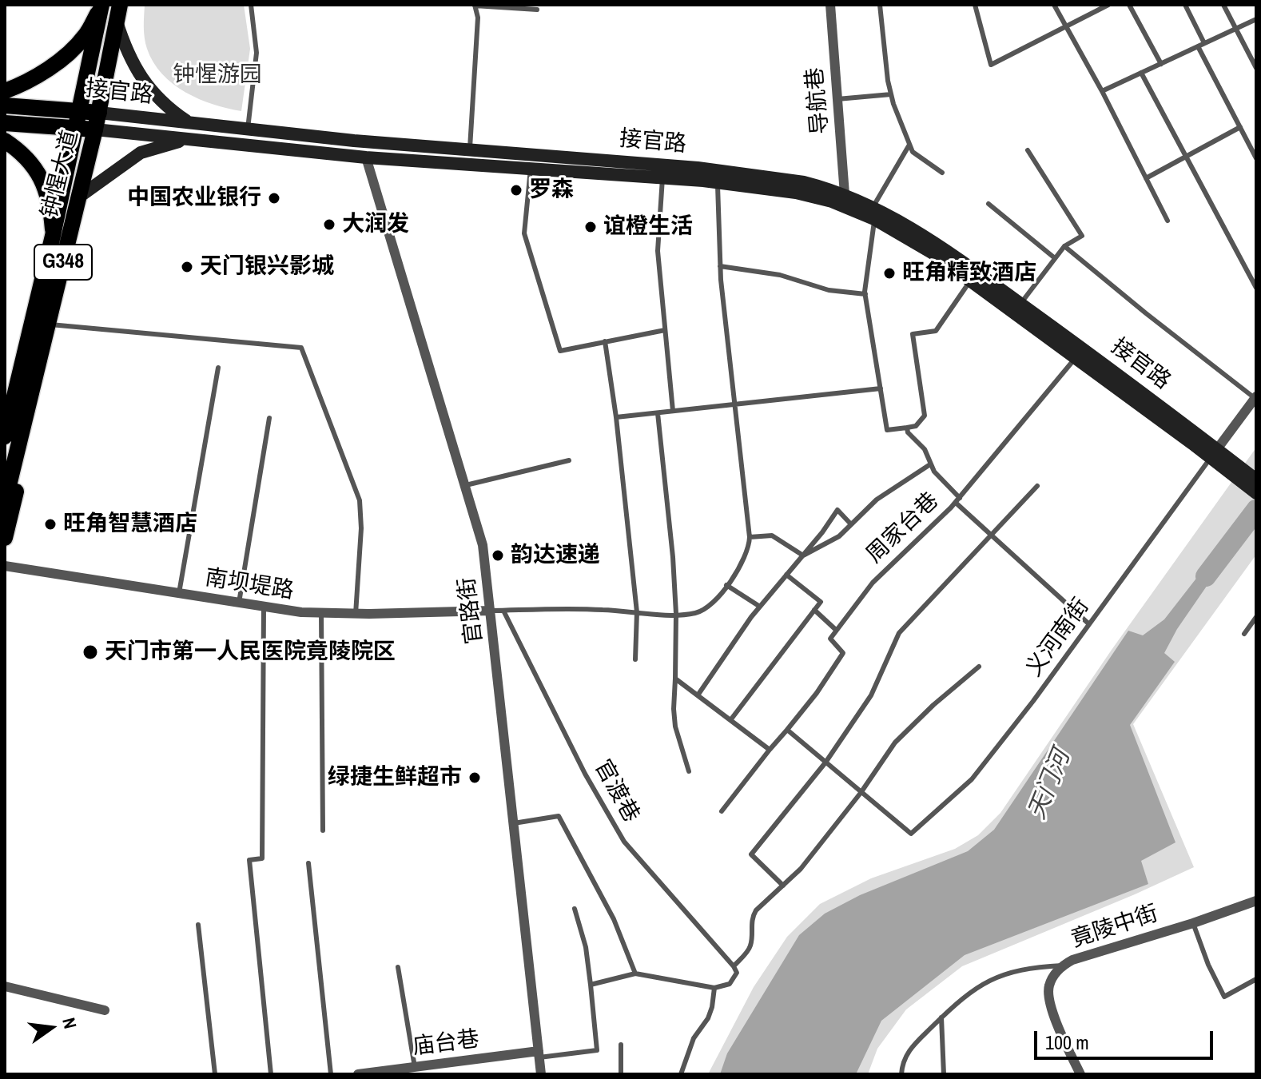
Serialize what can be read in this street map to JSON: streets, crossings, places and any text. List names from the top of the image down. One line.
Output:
{"streets":{"main road":["接官路","钟惺大道","G348"],"street":["导航巷","南坝堤路","官路街","竟陵中街","庙台巷"],"lane":["周家台巷","义河南街","官渡巷"]},"crossings":[["接官路","导航巷"],["接官路","钟惺大道"],["接官路","周家台巷"],["接官路","官路街"],["接官路","义河南街"],["南坝堤路","官路街"],["官路街","庙台巷"]],"water":["天门河"],"parks":["钟惺游园"],"places":["罗森","中国农业银行","大润发","谊橙生活","天门银兴影城","旺角精致酒店","旺角智慧酒店","韵达速递","天门市第一人民医院竟陵院区","绿捷生鲜超市"],"scale_bar":"100 m","north":"right"}
